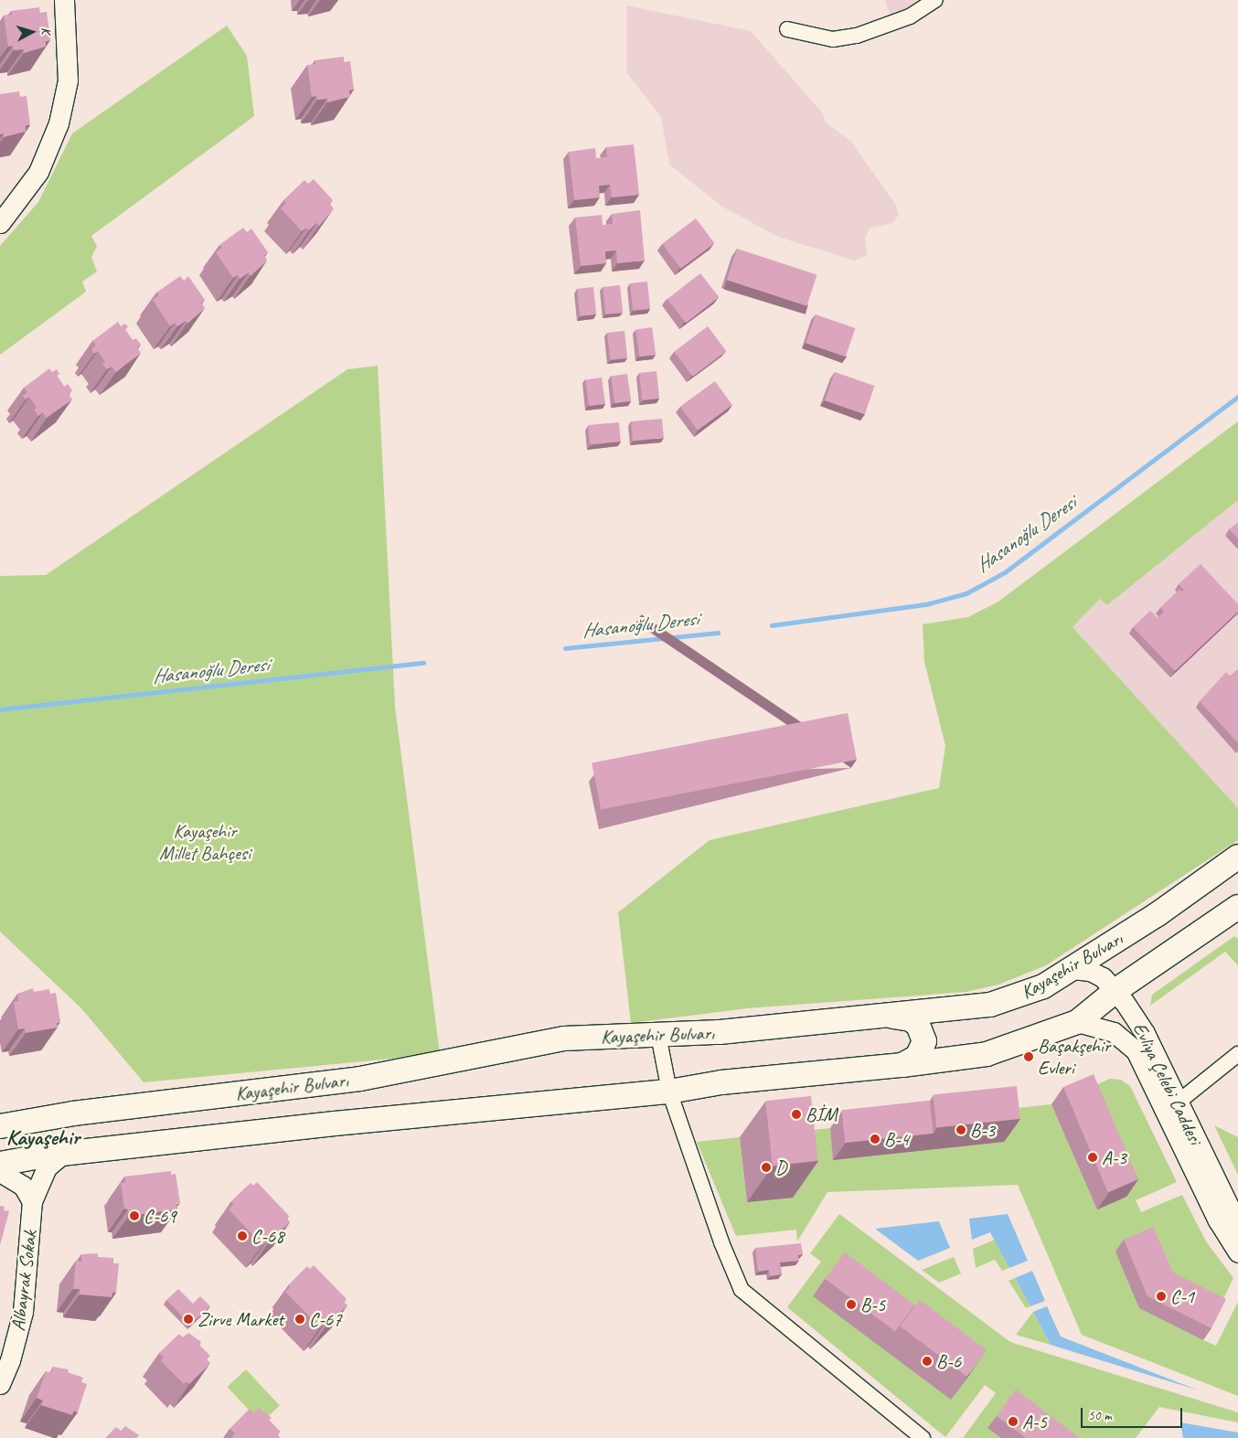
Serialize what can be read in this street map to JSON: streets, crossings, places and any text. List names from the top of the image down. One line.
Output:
{"streets":{"main road":["Kayaşehir Bulvarı"],"street":["Evliya Çelebi Caddesi","Albayrak Sokak"]},"crossings":[["Kayaşehir Bulvarı","Evliya Çelebi Caddesi"],["Kayaşehir Bulvarı","Albayrak Sokak"]],"districts":["Kayaşehir"],"water":["Hasanoğlu Deresi"],"parks":["Kayaşehir Millet Bahçesi"],"places":["Başakşehir Evleri","BİM","B-3","B-4","A-3","D","C-69","C-68","C-1","B-5","Zirve Market","C-67","B-6","A-5"],"scale_bar":"50 m","north":"right"}
